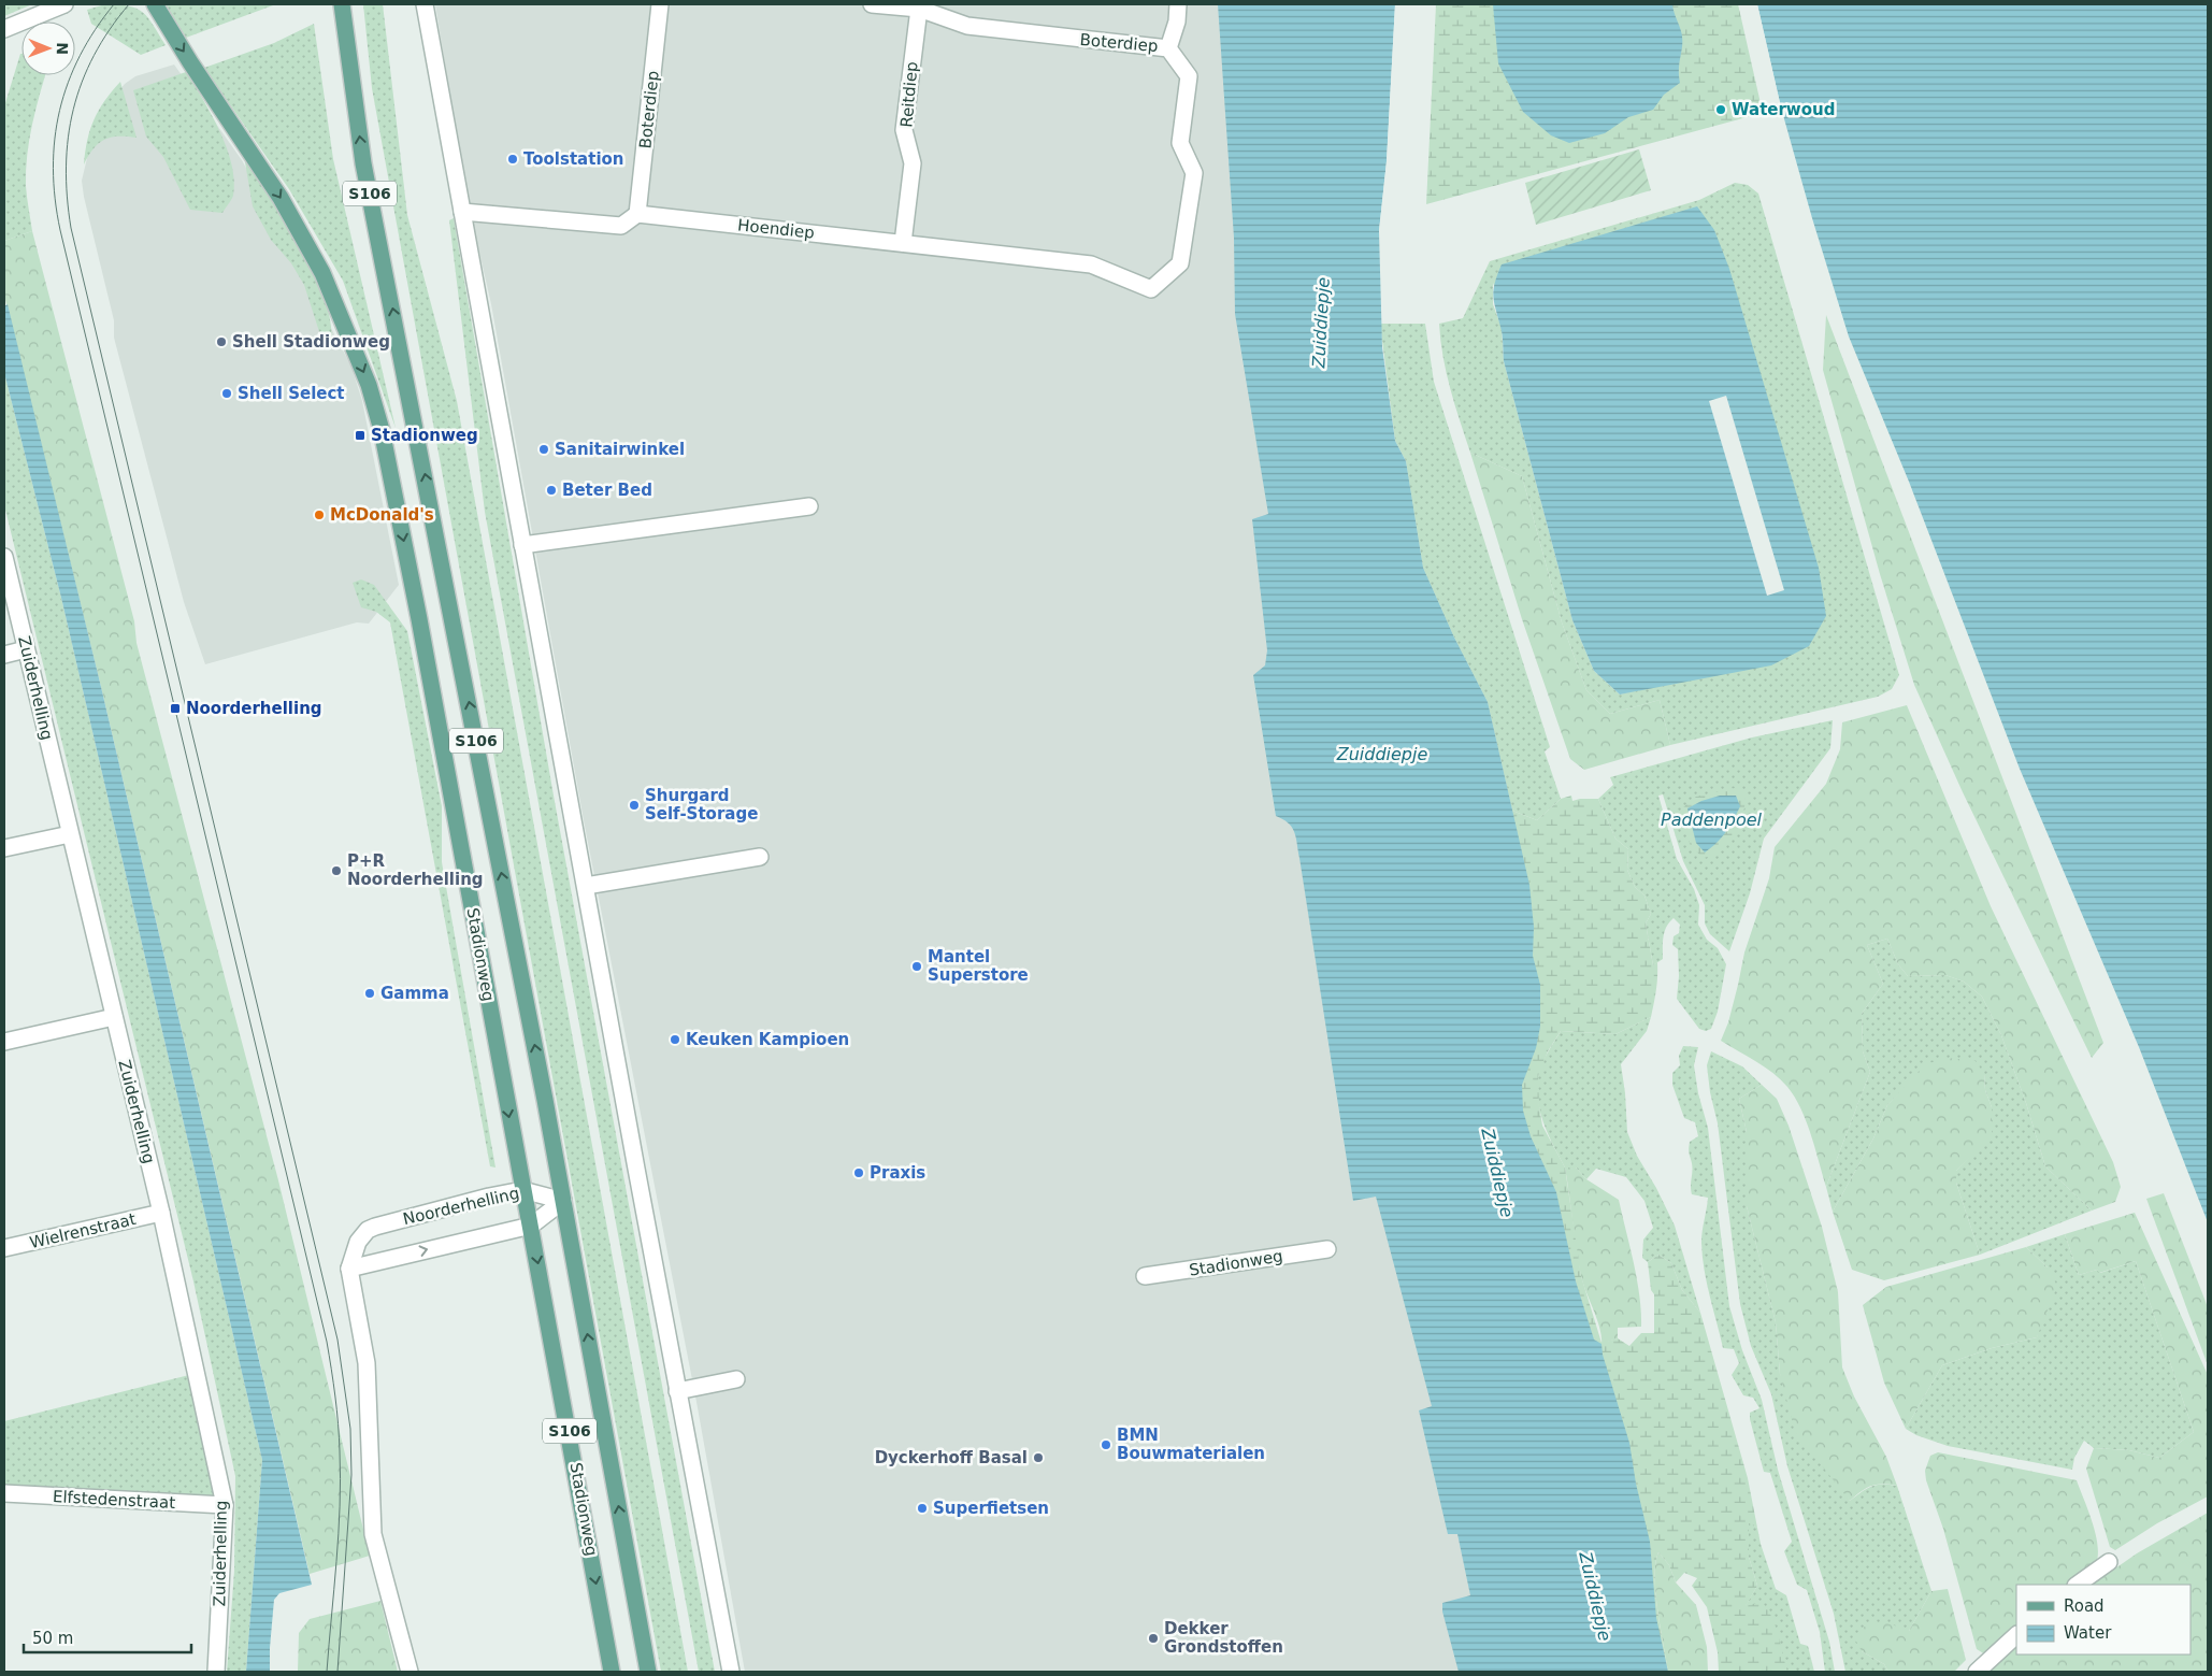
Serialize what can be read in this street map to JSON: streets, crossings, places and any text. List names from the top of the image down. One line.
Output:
{"streets":{"main road":["S106","Stadionweg"],"street":["Boterdiep","Reitdiep","Hoendiep","Zuiderhelling","Noorderhelling","Wielrenstraat","Elfstedenstraat"]},"crossings":[["Boterdiep","Reitdiep"],["Boterdiep","Hoendiep"],["Reitdiep","Hoendiep"],["S106","Noorderhelling"],["Zuiderhelling","Wielrenstraat"],["Zuiderhelling","Elfstedenstraat"],["Stadionweg","Noorderhelling"]],"water":["Zuiddiepje","Paddenpoel"],"places":{"other":["Waterwoud","Toolstation","Shell Stadionweg","Shell Select","Sanitairwinkel","Beter Bed","McDonald's","Shurgard Self-Storage","P+R Noorderhelling","Mantel Superstore","Gamma","Keuken Kampioen","Praxis","BMN Bouwmaterialen","Dyckerhoff Basal","Superfietsen","Dekker Grondstoffen"],"transit":["Stadionweg","Noorderhelling"]},"legend":["Road","Water"],"scale_bar":"50 m","north":"right"}
